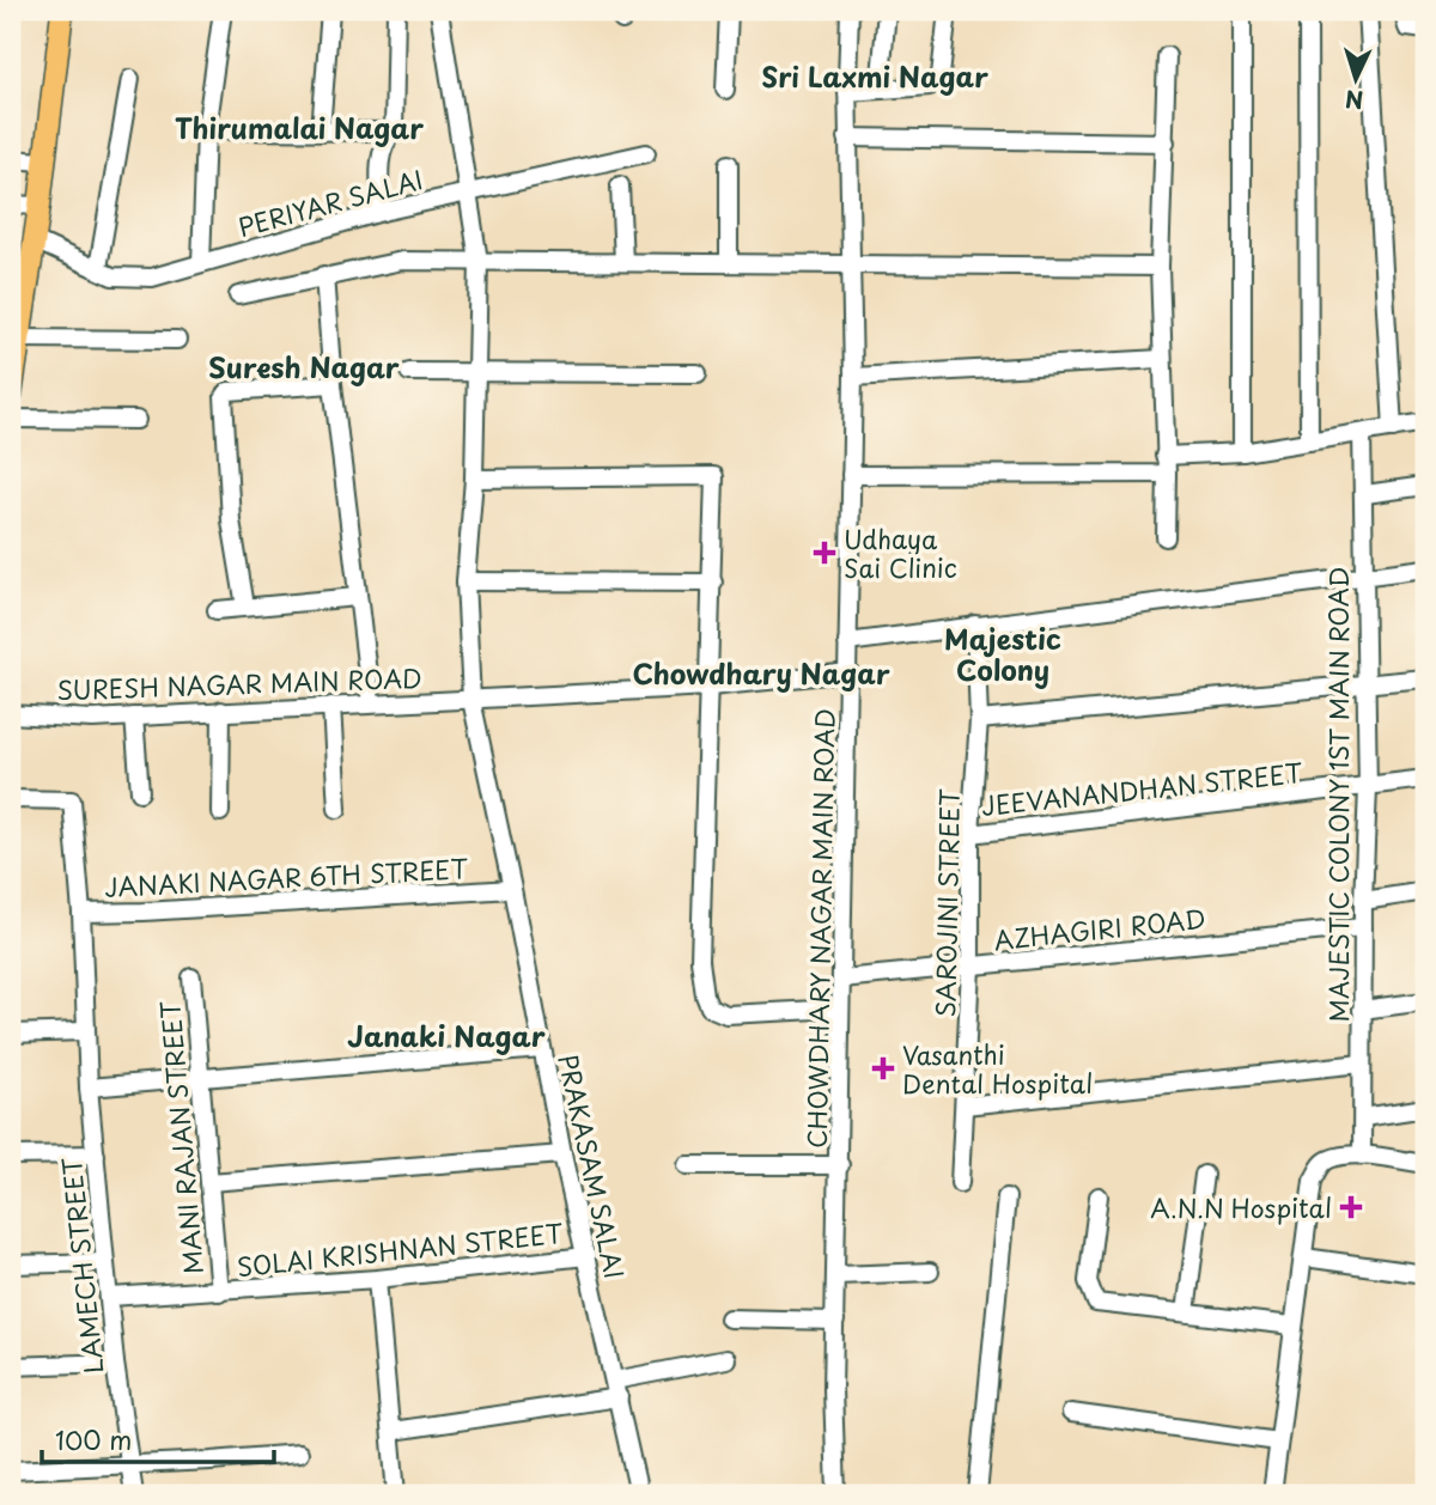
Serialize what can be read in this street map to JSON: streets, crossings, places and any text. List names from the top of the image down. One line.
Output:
{"streets":{"street":["PERIYAR SALAI","SURESH NAGAR MAIN ROAD","JEEVANANDHAN STREET","MAJESTIC COLONY 1ST MAIN ROAD","JANAKI NAGAR 6TH STREET","SAROJINI STREET","CHOWDHARY NAGAR MAIN ROAD","AZHAGIRI ROAD","MANI RAJAN STREET","PRAKASAM SALAI","SOLAI KRISHNAN STREET","LAMECH STREET"]},"crossings":[["PERIYAR SALAI","PRAKASAM SALAI"],["SURESH NAGAR MAIN ROAD","CHOWDHARY NAGAR MAIN ROAD"],["SURESH NAGAR MAIN ROAD","PRAKASAM SALAI"],["JEEVANANDHAN STREET","MAJESTIC COLONY 1ST MAIN ROAD"],["JEEVANANDHAN STREET","SAROJINI STREET"],["MAJESTIC COLONY 1ST MAIN ROAD","AZHAGIRI ROAD"],["JANAKI NAGAR 6TH STREET","PRAKASAM SALAI"],["JANAKI NAGAR 6TH STREET","LAMECH STREET"],["SAROJINI STREET","AZHAGIRI ROAD"],["CHOWDHARY NAGAR MAIN ROAD","AZHAGIRI ROAD"],["MANI RAJAN STREET","SOLAI KRISHNAN STREET"],["PRAKASAM SALAI","SOLAI KRISHNAN STREET"],["SOLAI KRISHNAN STREET","LAMECH STREET"]],"districts":["Sri Laxmi Nagar","Thirumalai Nagar","Suresh Nagar","Majestic Colony","Chowdhary Nagar","Janaki Nagar"],"places":{"health":["Udhaya Sai Clinic","Vasanthi Dental Hospital","A.N.N Hospital"]},"scale_bar":"100 m","north":"bottom"}
